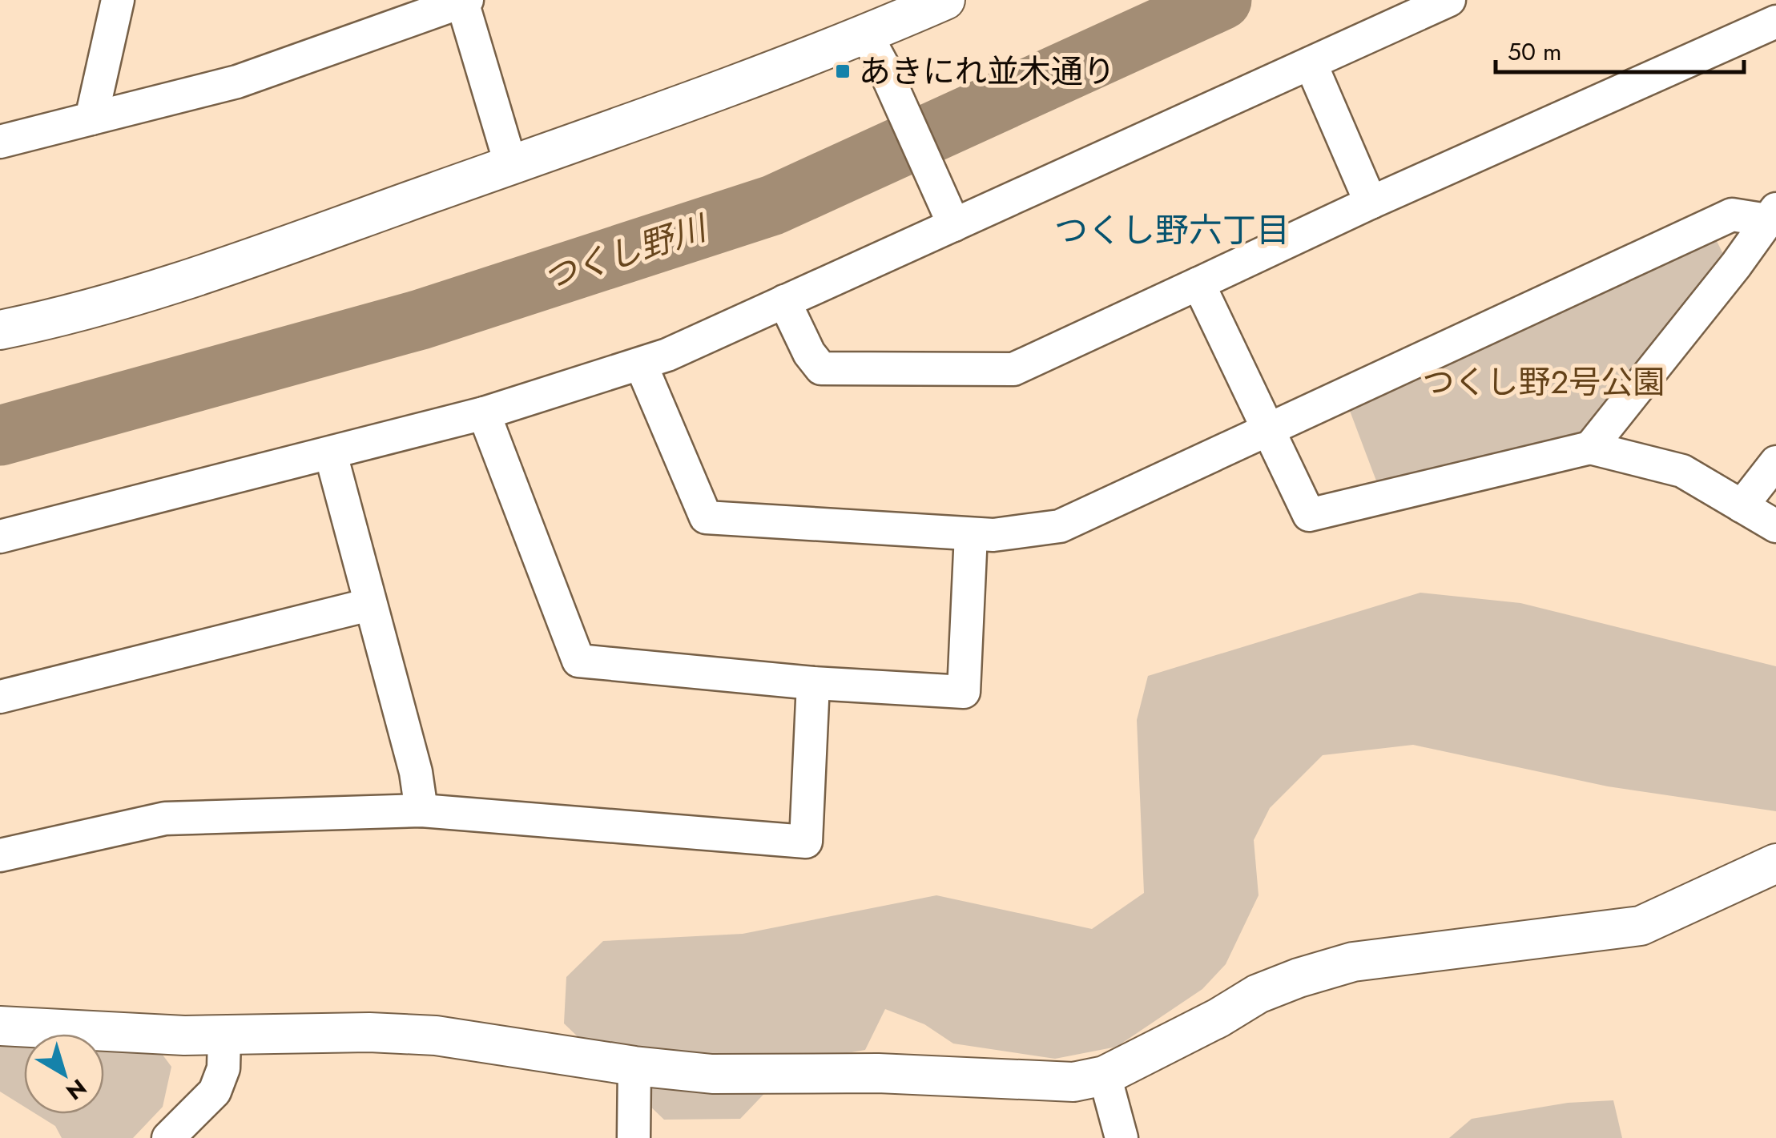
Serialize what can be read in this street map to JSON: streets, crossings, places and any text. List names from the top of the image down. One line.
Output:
{"districts":["つくし野六丁目"],"water":["つくし野川"],"parks":["つくし野2号公園"],"places":{"transit":["あきにれ並木通り"]},"scale_bar":"50 m","north":"bottom right"}
